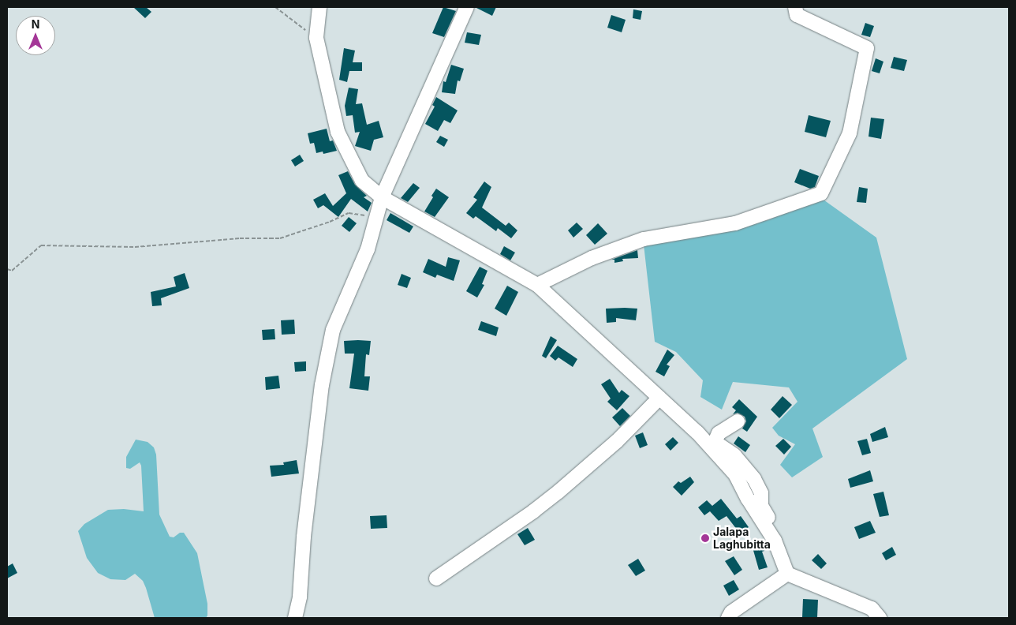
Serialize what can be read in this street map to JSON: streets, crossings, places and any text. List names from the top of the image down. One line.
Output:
{"places":["Jalapa Laghubitta"],"north":"top"}
